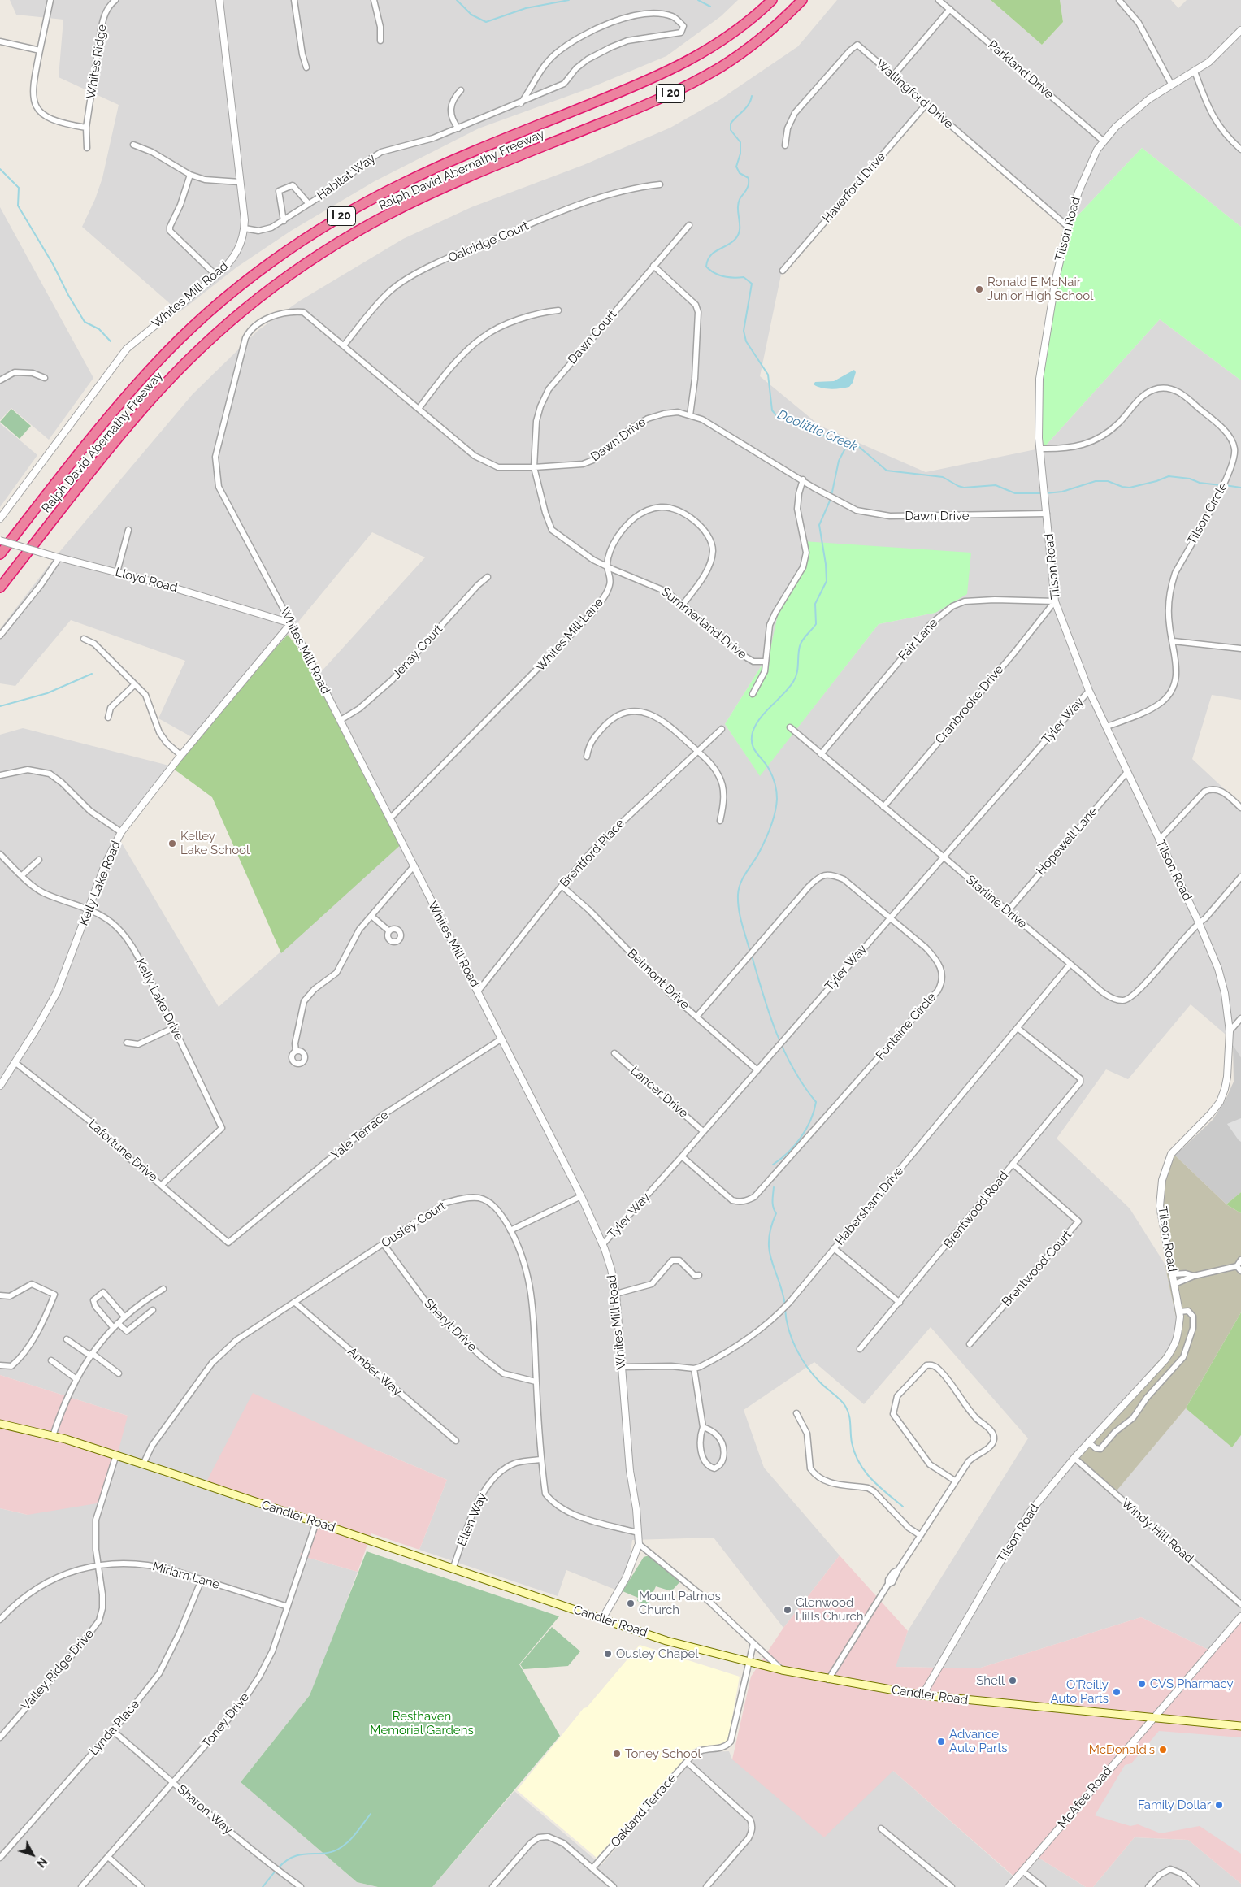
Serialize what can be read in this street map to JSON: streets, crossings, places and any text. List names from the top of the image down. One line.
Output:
{"streets":{"highway":["I 20","Ralph David Abernathy Freeway"],"main road":["Candler Road"],"street":["Whites Ridge","Parkland Drive","Wallingford Drive","Habitat Way","Haverford Drive","Tilson Road","Oakridge Court","Whites Mill Road","Dawn Court","Dawn Drive","Tilson Circle","Lloyd Road","Summerland Drive","Whites Mill Lane","Fair Lane","Jenay Court","Cranbrooke Drive","Tyler Way","Hopewell Lane","Brentford Place","Kelly Lake Road","Starline Drive","Belmont Drive","Kelly Lake Drive","Fontaine Circle","Lancer Drive","Yale Terrace","Lafortune Drive","Habersham Drive","Brentwood Road","Ousley Court","Brentwood Court","Sheryl Drive","Amber Way","Ellen Way","Windy Hill Road","Miriam Lane","Valley Ridge Drive","Toney Drive","Lynda Place","McAfee Road","Sharon Way","Oakland Terrace"]},"crossings":[["Parkland Drive","Tilson Road"],["Wallingford Drive","Haverford Drive"],["Wallingford Drive","Tilson Road"],["Habitat Way","Whites Mill Road"],["Tilson Road","Dawn Drive"],["Tilson Road","Tilson Circle"],["Tilson Road","Fair Lane"],["Tilson Road","Cranbrooke Drive"],["Tilson Road","Tyler Way"],["Tilson Road","Hopewell Lane"],["Tilson Road","Starline Drive"],["Tilson Road","Candler Road"],["Tilson Road","Windy Hill Road"],["Oakridge Court","Dawn Drive"],["Whites Mill Road","Dawn Drive"],["Whites Mill Road","Lloyd Road"],["Whites Mill Road","Whites Mill Lane"],["Whites Mill Road","Jenay Court"],["Whites Mill Road","Tyler Way"],["Whites Mill Road","Brentford Place"],["Whites Mill Road","Kelly Lake Road"],["Whites Mill Road","Yale Terrace"],["Whites Mill Road","Ousley Court"],["Whites Mill Road","Candler Road"],["Dawn Court","Dawn Drive"],["Dawn Court","Summerland Drive"],["Dawn Drive","Summerland Drive"],["Lloyd Road","Kelly Lake Road"],["Summerland Drive","Whites Mill Lane"],["Fair Lane","Cranbrooke Drive"],["Fair Lane","Starline Drive"],["Cranbrooke Drive","Starline Drive"],["Tyler Way","Starline Drive"],["Tyler Way","Belmont Drive"],["Tyler Way","Fontaine Circle"],["Tyler Way","Lancer Drive"],["Hopewell Lane","Starline Drive"],["Brentford Place","Belmont Drive"],["Kelly Lake Road","Kelly Lake Drive"],["Kelly Lake Road","Lafortune Drive"],["Starline Drive","Habersham Drive"],["Belmont Drive","Fontaine Circle"],["Kelly Lake Drive","Lafortune Drive"],["Yale Terrace","Lafortune Drive"],["Habersham Drive","Brentwood Road"],["Brentwood Road","Brentwood Court"],["Ousley Court","Sheryl Drive"],["Ousley Court","Amber Way"],["Ousley Court","Candler Road"],["Ousley Court","Ellen Way"],["Candler Road","Ellen Way"],["Candler Road","Valley Ridge Drive"],["Candler Road","Toney Drive"],["Candler Road","McAfee Road"],["Candler Road","Oakland Terrace"],["Miriam Lane","Valley Ridge Drive"],["Miriam Lane","Toney Drive"],["Miriam Lane","Lynda Place"],["Toney Drive","Sharon Way"],["Lynda Place","Sharon Way"]],"water":["Doolittle Creek"],"parks":["Resthaven Memorial Gardens"],"places":["Ronald E McNair Junior High School","Kelley Lake School","Mount Patmos Church","Glenwood Hills Church","Ousley Chapel","Shell","CVS Pharmacy","O'Reilly Auto Parts","Advance Auto Parts","McDonald's","Toney School","Family Dollar"],"north":"bottom right"}
